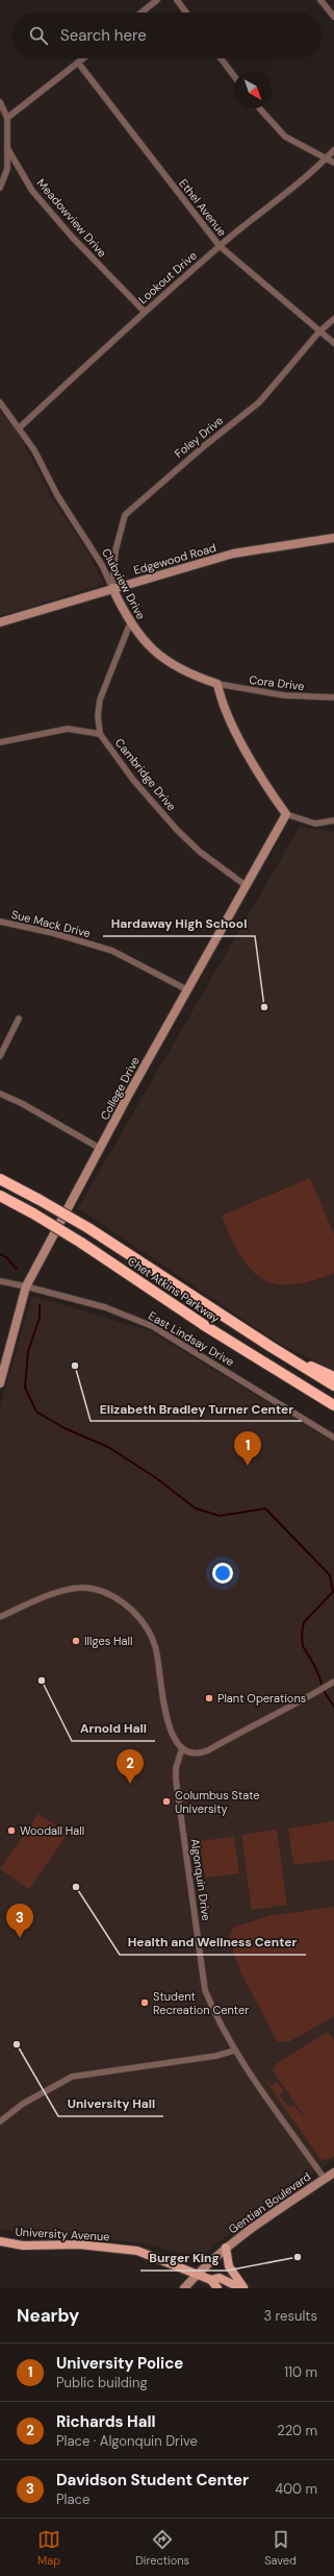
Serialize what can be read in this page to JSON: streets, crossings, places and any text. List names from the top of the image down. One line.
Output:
{"streets":{"highway":["Chet Atkins Parkway"],"main road":["University Avenue"],"street":["Ethel Avenue","Meadowview Drive","Lookout Drive","Foley Drive","Edgewood Road","Clubview Drive","Cora Drive","Cambridge Drive","Sue Mack Drive","College Drive","East Lindsay Drive","Algonquin Drive","Gentian Boulevard"]},"crossings":[["Ethel Avenue","Lookout Drive"],["Ethel Avenue","Foley Drive"],["Meadowview Drive","Lookout Drive"],["Lookout Drive","Clubview Drive"],["Foley Drive","Edgewood Road"],["Foley Drive","Clubview Drive"],["Edgewood Road","Clubview Drive"],["Clubview Drive","Cora Drive"],["Clubview Drive","Cambridge Drive"],["Cambridge Drive","College Drive"],["Sue Mack Drive","College Drive"],["College Drive","East Lindsay Drive"],["Algonquin Drive","Gentian Boulevard"],["Gentian Boulevard","University Avenue"]],"places":["Hardaway High School","Elizabeth Bradley Turner Center","Illges Hall","Arnold Hall","Plant Operations","Columbus State University","Woodall Hall","Health and Wellness Center","Student Recreation Center","University Hall","Burger King"],"north":"bottom right","page":{"search":"Search here","pins":["1","2","3"],"heading":["Nearby","3 results"],"list":[{"mark":"1","name":"University Police","note":"Public building","value":"110 m"},{"mark":"2","name":"Richards Hall","note":"Place · Algonquin Drive","value":"220 m"},{"mark":"3","name":"Davidson Student Center","note":"Place","value":"400 m"}],"nav":["Map","Directions","Saved"]}}
